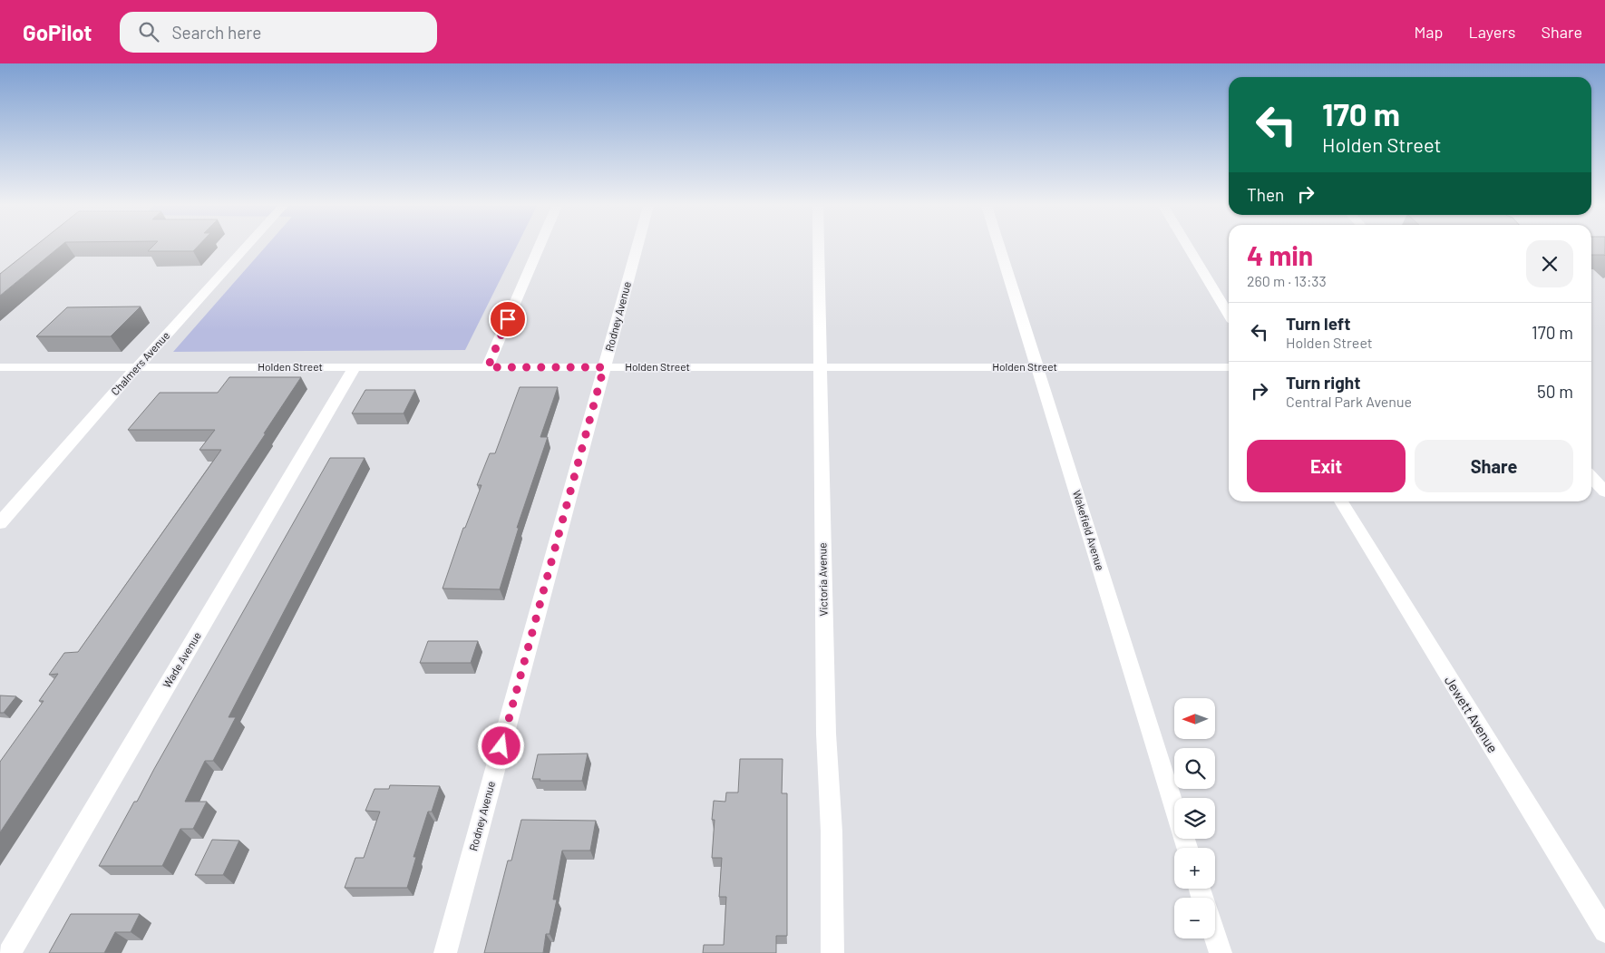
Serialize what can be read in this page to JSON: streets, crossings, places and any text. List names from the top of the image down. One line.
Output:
{"streets":{"street":["Rodney Avenue","Chalmers Avenue","Holden Street","Wakefield Avenue","Victoria Avenue","Wade Avenue","Jewett Avenue"]},"crossings":[["Rodney Avenue","Holden Street"],["Chalmers Avenue","Holden Street"],["Holden Street","Wakefield Avenue"],["Holden Street","Victoria Avenue"],["Holden Street","Wade Avenue"]],"north":"left","page":{"header":"GoPilot","search":"Search here","nav":["Map","Layers","Share"],"turn":["170 m","Holden Street"],"then":"Then","heading":["4 min","260 m · 13:33"],"list":[{"name":"Turn left","note":"Holden Street","value":"170 m"},{"name":"Turn right","note":"Central Park Avenue","value":"50 m"}],"buttons":["Exit","Share"],"map_buttons":["+","−"]}}
